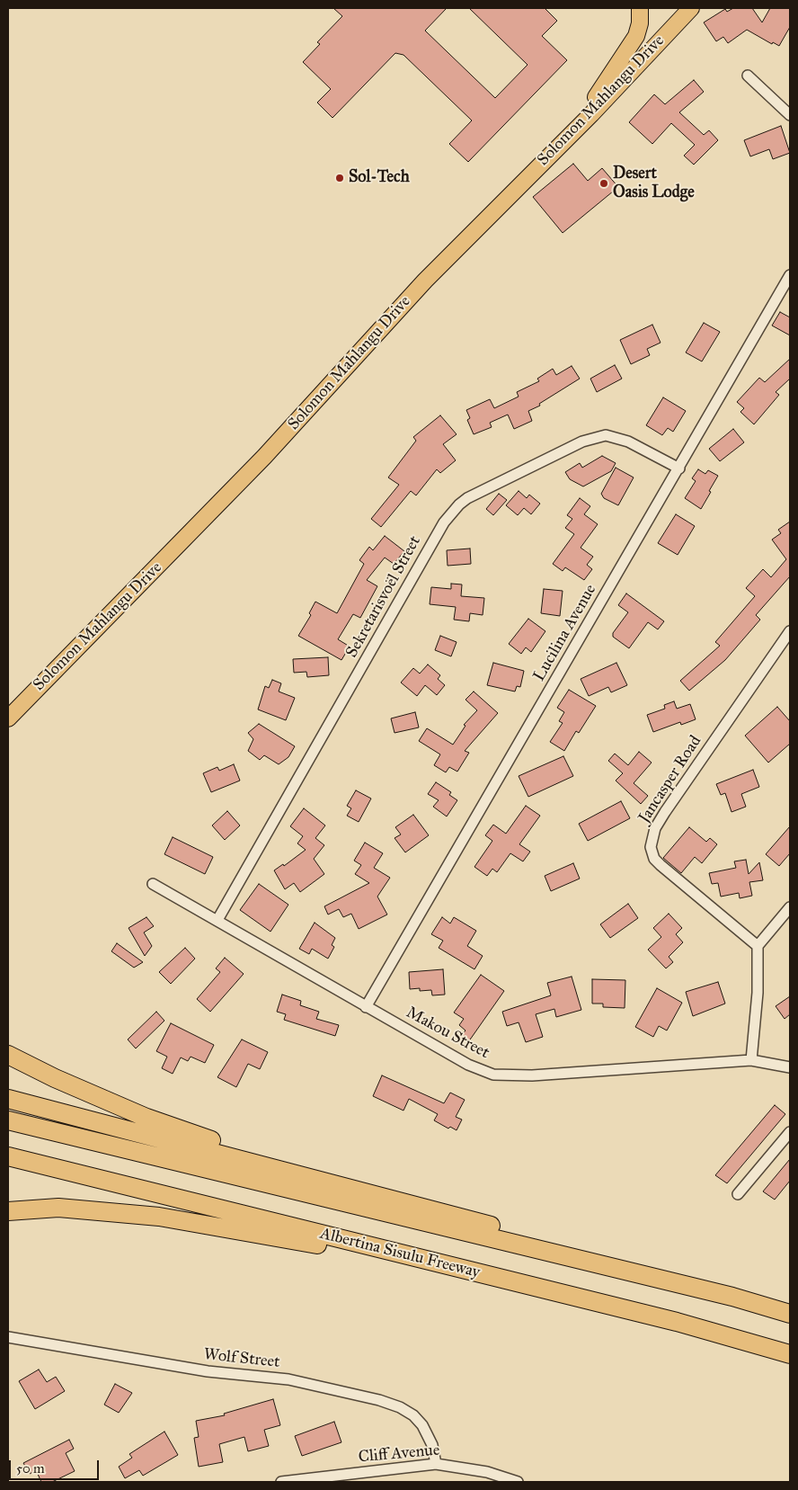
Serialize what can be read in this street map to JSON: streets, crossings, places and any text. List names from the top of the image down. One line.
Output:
{"streets":{"highway":["Albertina Sisulu Freeway"],"main road":["Solomon Mahlangu Drive"],"street":["Sekretarisvoël Street","Lucilina Avenue","Jancasper Road","Makou Street","Wolf Street","Cliff Avenue"]},"crossings":[["Sekretarisvoël Street","Lucilina Avenue"],["Sekretarisvoël Street","Makou Street"],["Lucilina Avenue","Makou Street"],["Wolf Street","Cliff Avenue"]],"places":["Sol-Tech","Desert Oasis Lodge"],"scale_bar":"50 m"}
